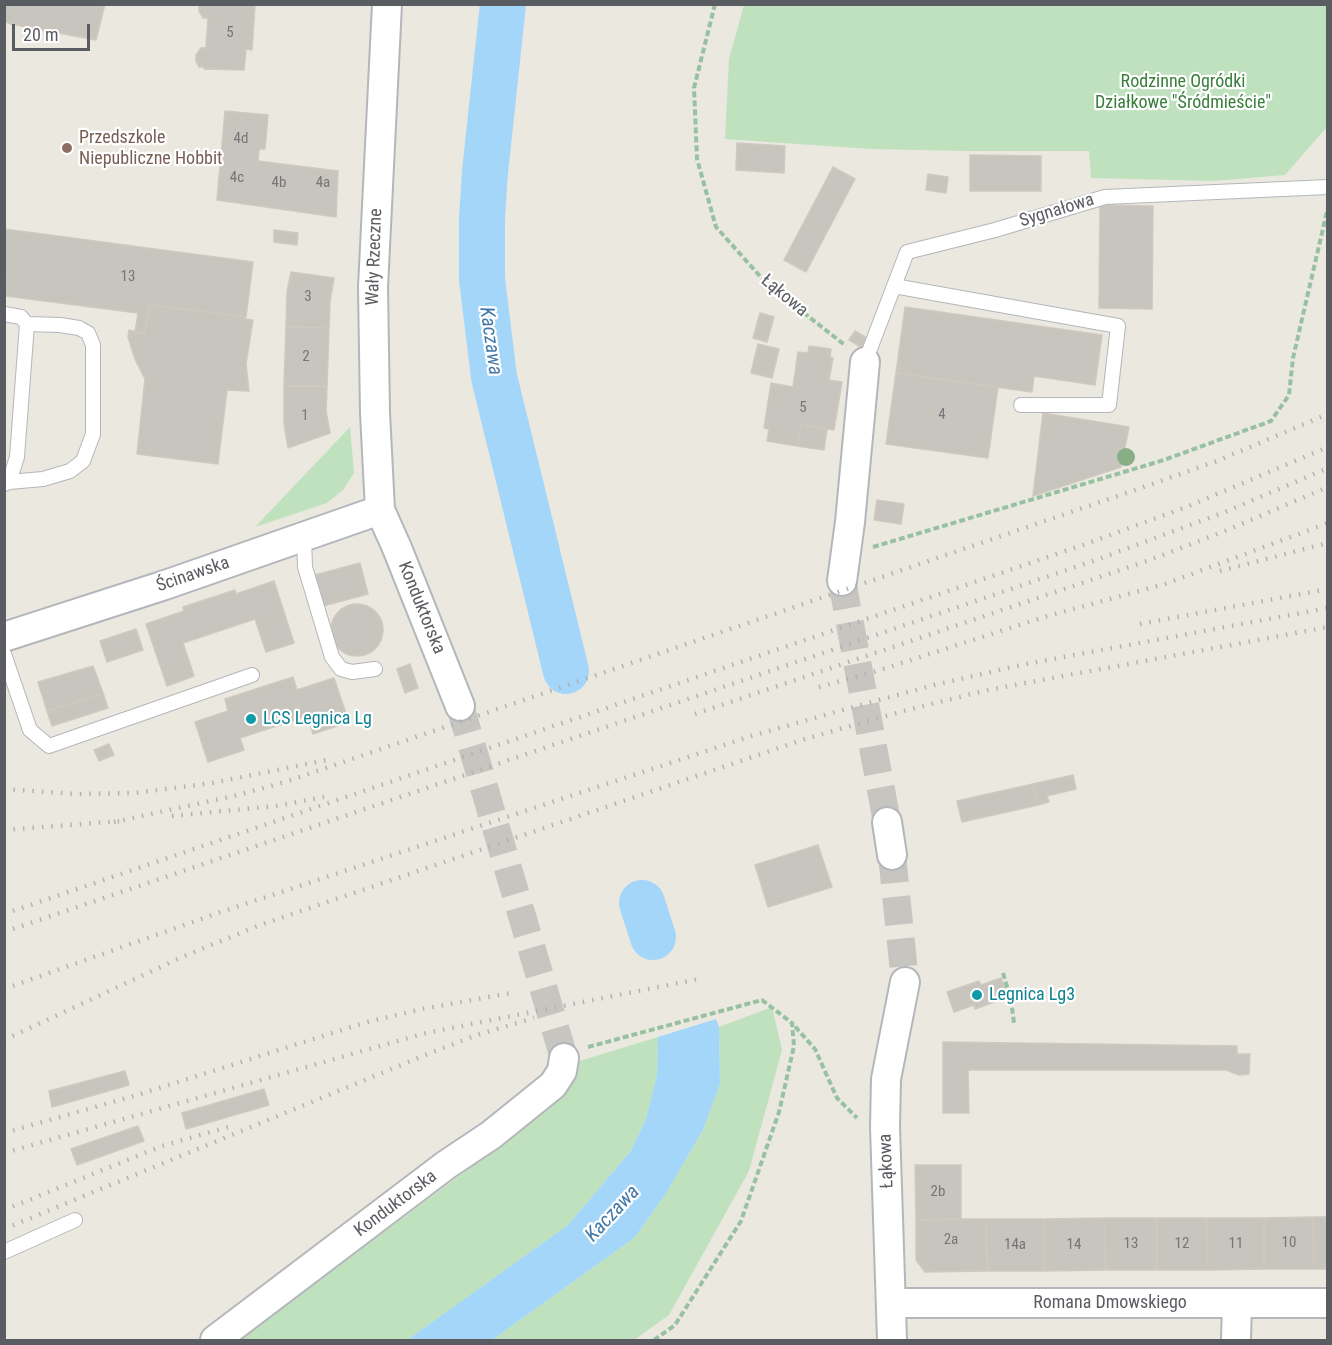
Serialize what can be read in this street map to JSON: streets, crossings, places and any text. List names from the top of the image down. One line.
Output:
{"streets":{"street":["Wały Rzeczne","Łąkowa","Ścinawska","Konduktorska","Romana Dmowskiego"],"lane":["Sygnałowa"]},"crossings":[["Sygnałowa","Łąkowa"],["Wały Rzeczne","Ścinawska"],["Wały Rzeczne","Konduktorska"],["Łąkowa","Romana Dmowskiego"],["Ścinawska","Konduktorska"]],"water":["Kaczawa"],"parks":["Rodzinne Ogródki Działkowe \"Śródmieście\""],"places":["Przedszkole Niepubliczne Hobbit","LCS Legnica Lg","Legnica Lg3"],"house_numbers":["5","4d","4c","4b","4a","13","3","2","5","4","1","2b","2a","10","13","12","11","14a","14"],"scale_bar":"20 m"}
